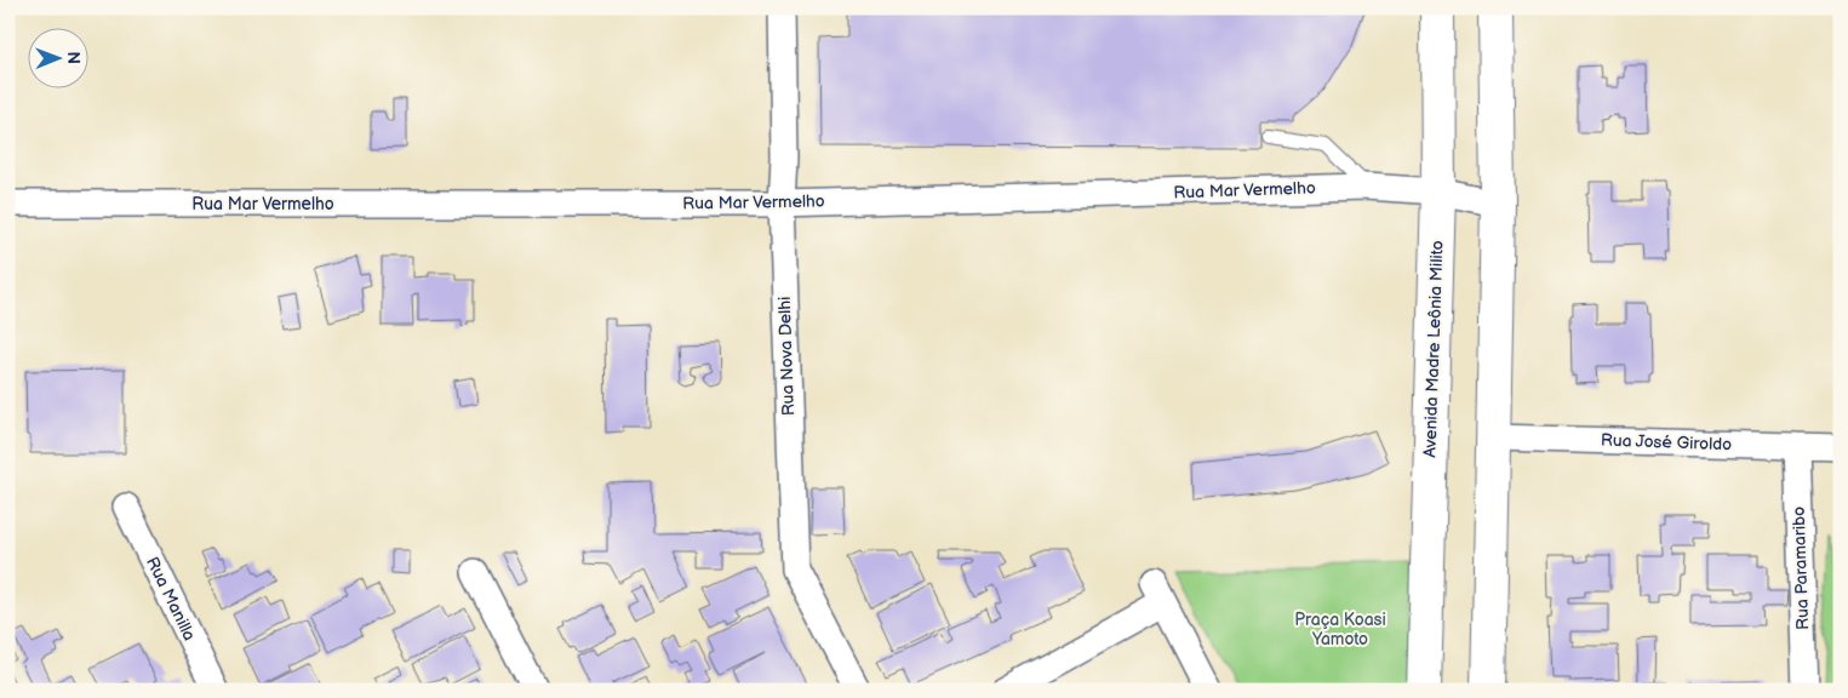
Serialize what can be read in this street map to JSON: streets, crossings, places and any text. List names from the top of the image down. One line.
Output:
{"streets":{"main road":["Avenida Madre Leônia Milito"],"street":["Rua Mar Vermelho","Rua Nova Delhi","Rua José Giroldo","Rua Paramaribo","Rua Manilla"]},"crossings":[["Rua Mar Vermelho","Avenida Madre Leônia Milito"],["Rua Mar Vermelho","Rua Nova Delhi"],["Rua José Giroldo","Rua Paramaribo"]],"parks":["Praça Koasi Yamoto"],"north":"right"}
